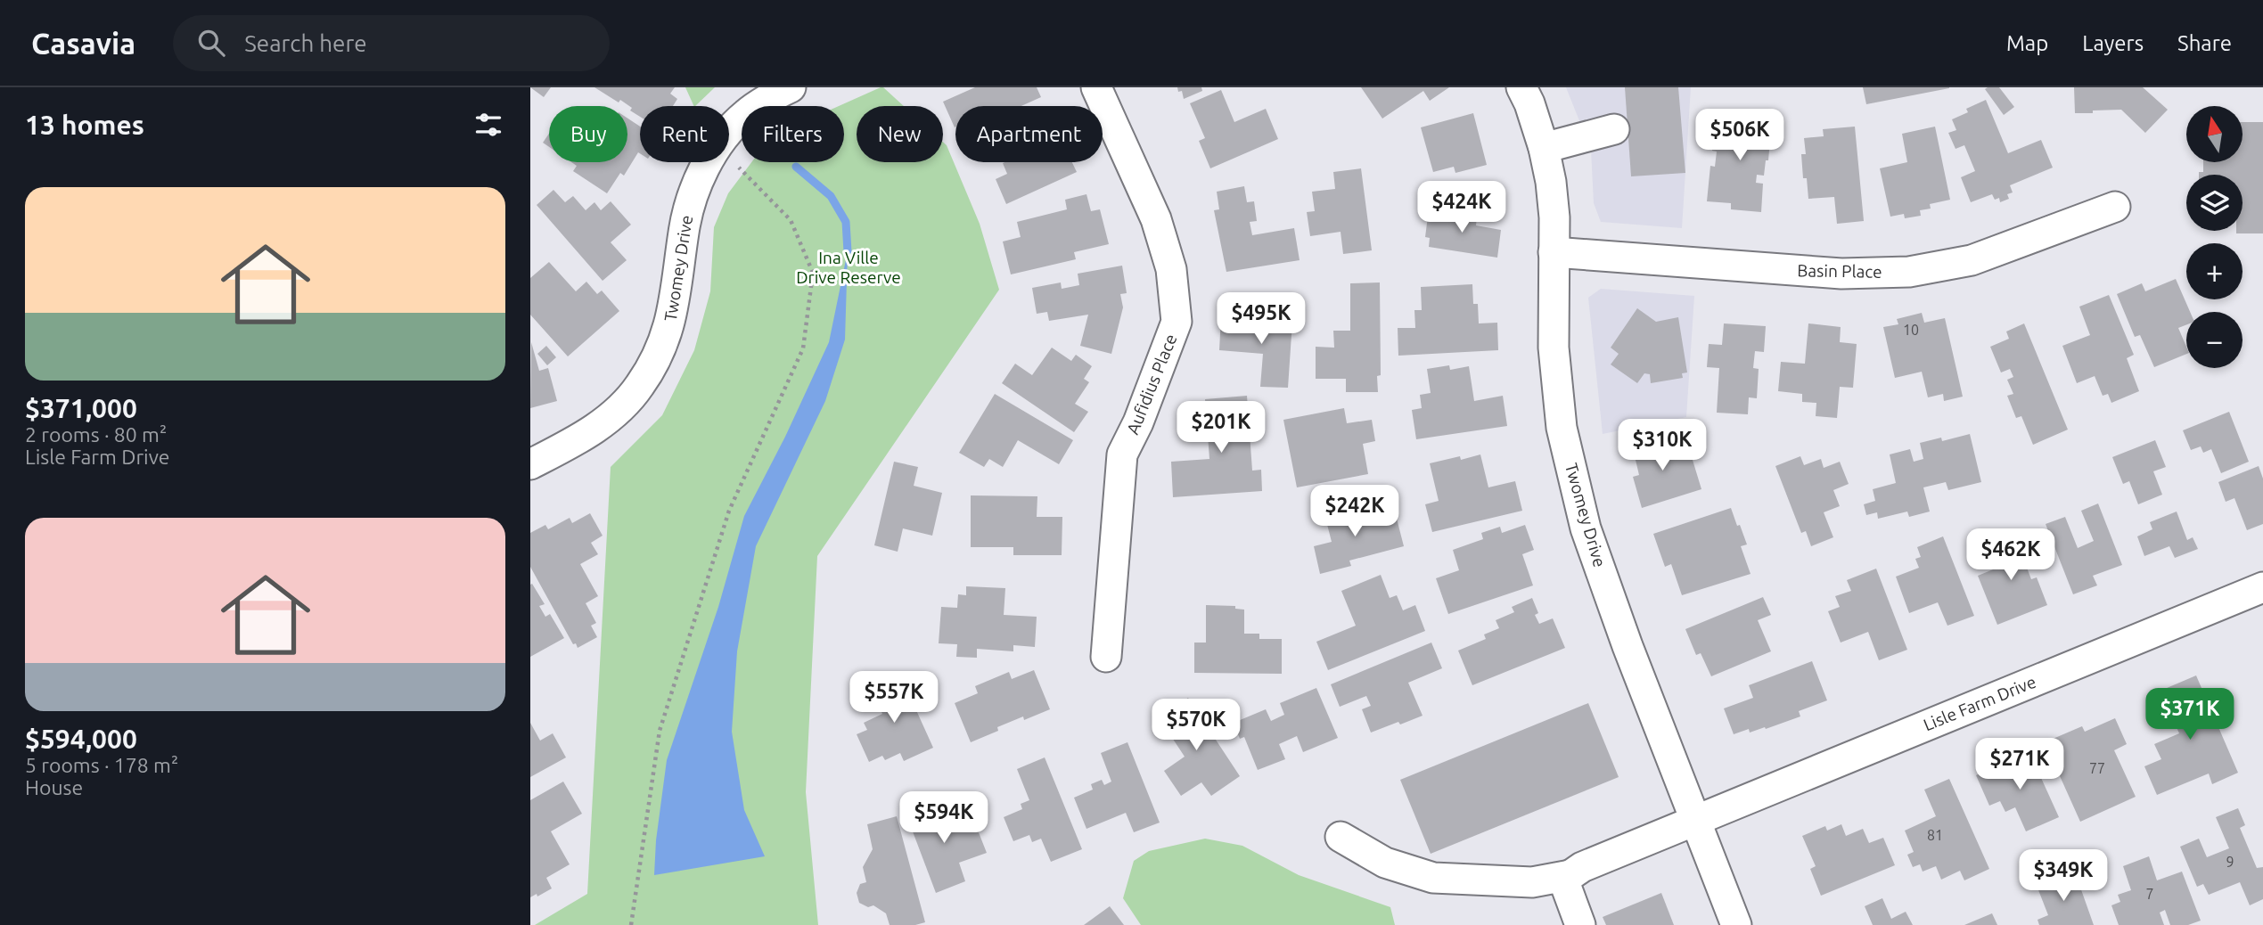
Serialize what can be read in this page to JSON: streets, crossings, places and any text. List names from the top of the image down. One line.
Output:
{"streets":{"street":["Twomey Drive","Basin Place","Aufidius Place","Lisle Farm Drive"]},"crossings":[["Twomey Drive","Basin Place"],["Twomey Drive","Lisle Farm Drive"]],"parks":["Ina Ville Drive Reserve"],"house_numbers":["10","77","81","9","7"],"north":"top","page":{"header":"Casavia","search":"Search here","nav":["Map","Layers","Share"],"heading":"13 homes","map_buttons":["+","−"],"chip":["Buy","Rent","Filters","New","Apartment"],"price":["$506K","$424K","$495K","$201K","$310K","$242K","$462K","$557K","$371K","$570K","$271K","$594K","$349K"],"list":[{"name":"$371,000","note":"2 rooms · 80 m² · Lisle Farm Drive"},{"name":"$594,000","note":"5 rooms · 178 m² · House"}]}}
